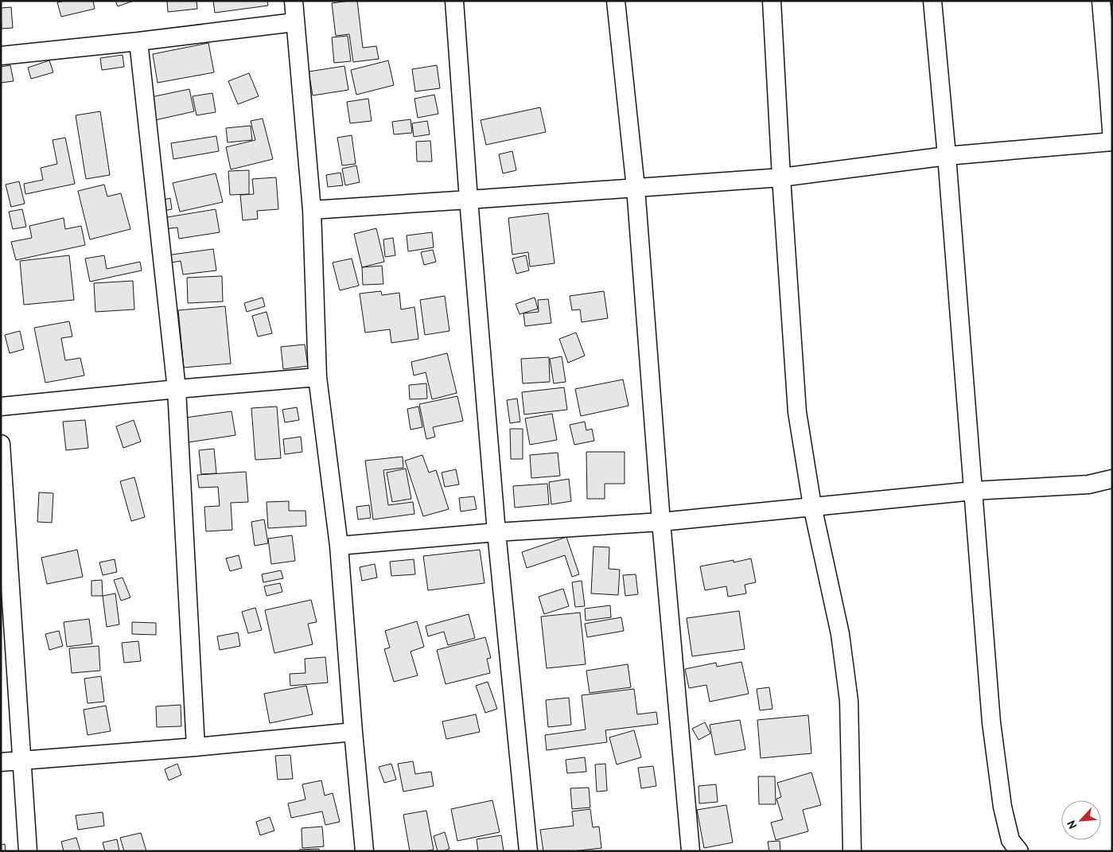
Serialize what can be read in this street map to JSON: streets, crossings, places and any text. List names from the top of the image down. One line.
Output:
{"north":"bottom left"}
